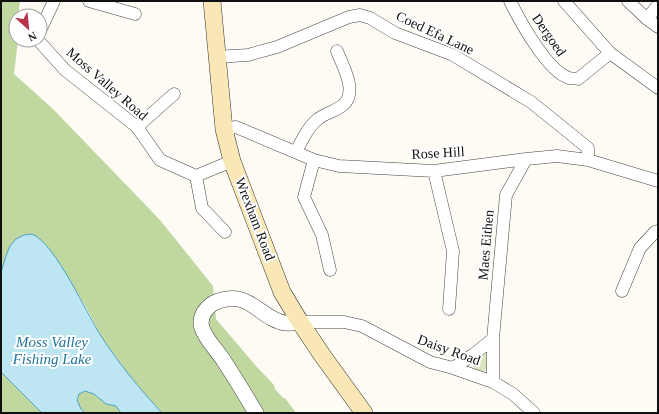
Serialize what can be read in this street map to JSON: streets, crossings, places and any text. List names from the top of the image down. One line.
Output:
{"streets":{"main road":["Wrexham Road"],"street":["Coed Efa Lane","Dergoed","Moss Valley Road","Rose Hill","Maes Eithen","Daisy Road"]},"crossings":[["Coed Efa Lane","Rose Hill"],["Coed Efa Lane","Wrexham Road"],["Rose Hill","Wrexham Road"],["Rose Hill","Maes Eithen"],["Wrexham Road","Daisy Road"],["Maes Eithen","Daisy Road"]],"water":["Moss Valley Fishing Lake"],"north":"bottom right"}
